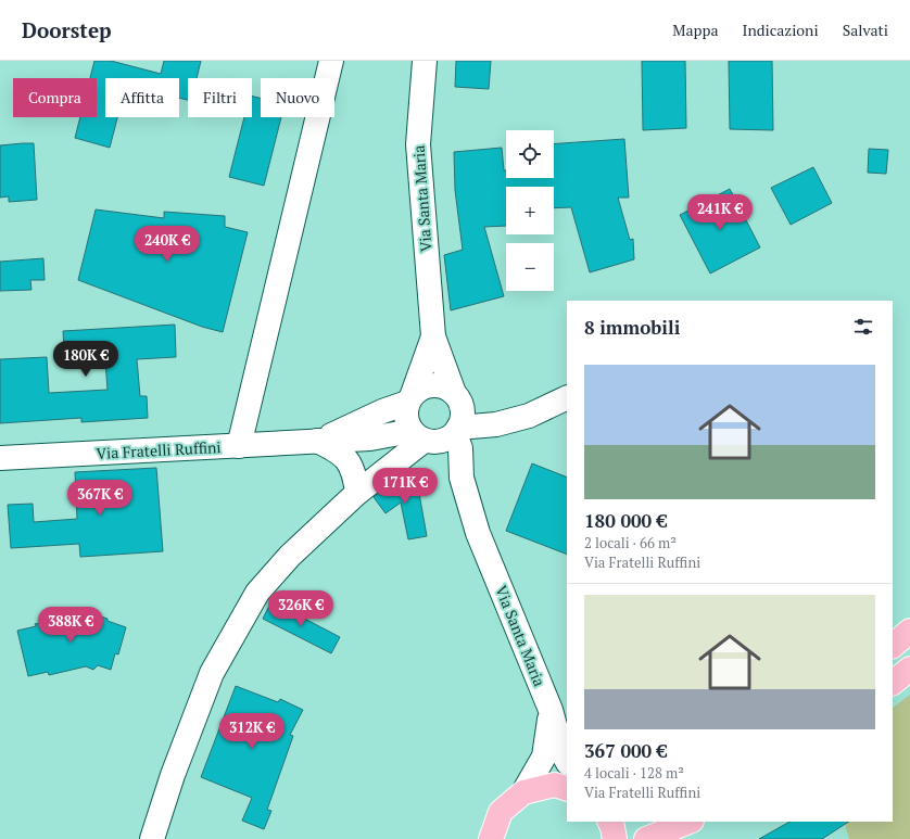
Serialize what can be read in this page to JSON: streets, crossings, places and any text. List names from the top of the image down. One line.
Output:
{"streets":{"street":["Via Santa Maria","Via Fratelli Ruffini"]},"crossings":[["Via Santa Maria","Via Fratelli Ruffini"]],"page":{"header":"Doorstep","nav":["Mappa","Indicazioni","Salvati"],"chip":["Compra","Affitta","Filtri","Nuovo"],"map_buttons":["+","−"],"price":["241K €","240K €","180K €","171K €","367K €","326K €","388K €","312K €"],"heading":"8 immobili","list":[{"name":"180 000 €","note":"2 locali · 66 m² · Via Fratelli Ruffini"},{"name":"367 000 €","note":"4 locali · 128 m² · Via Fratelli Ruffini"}]}}
